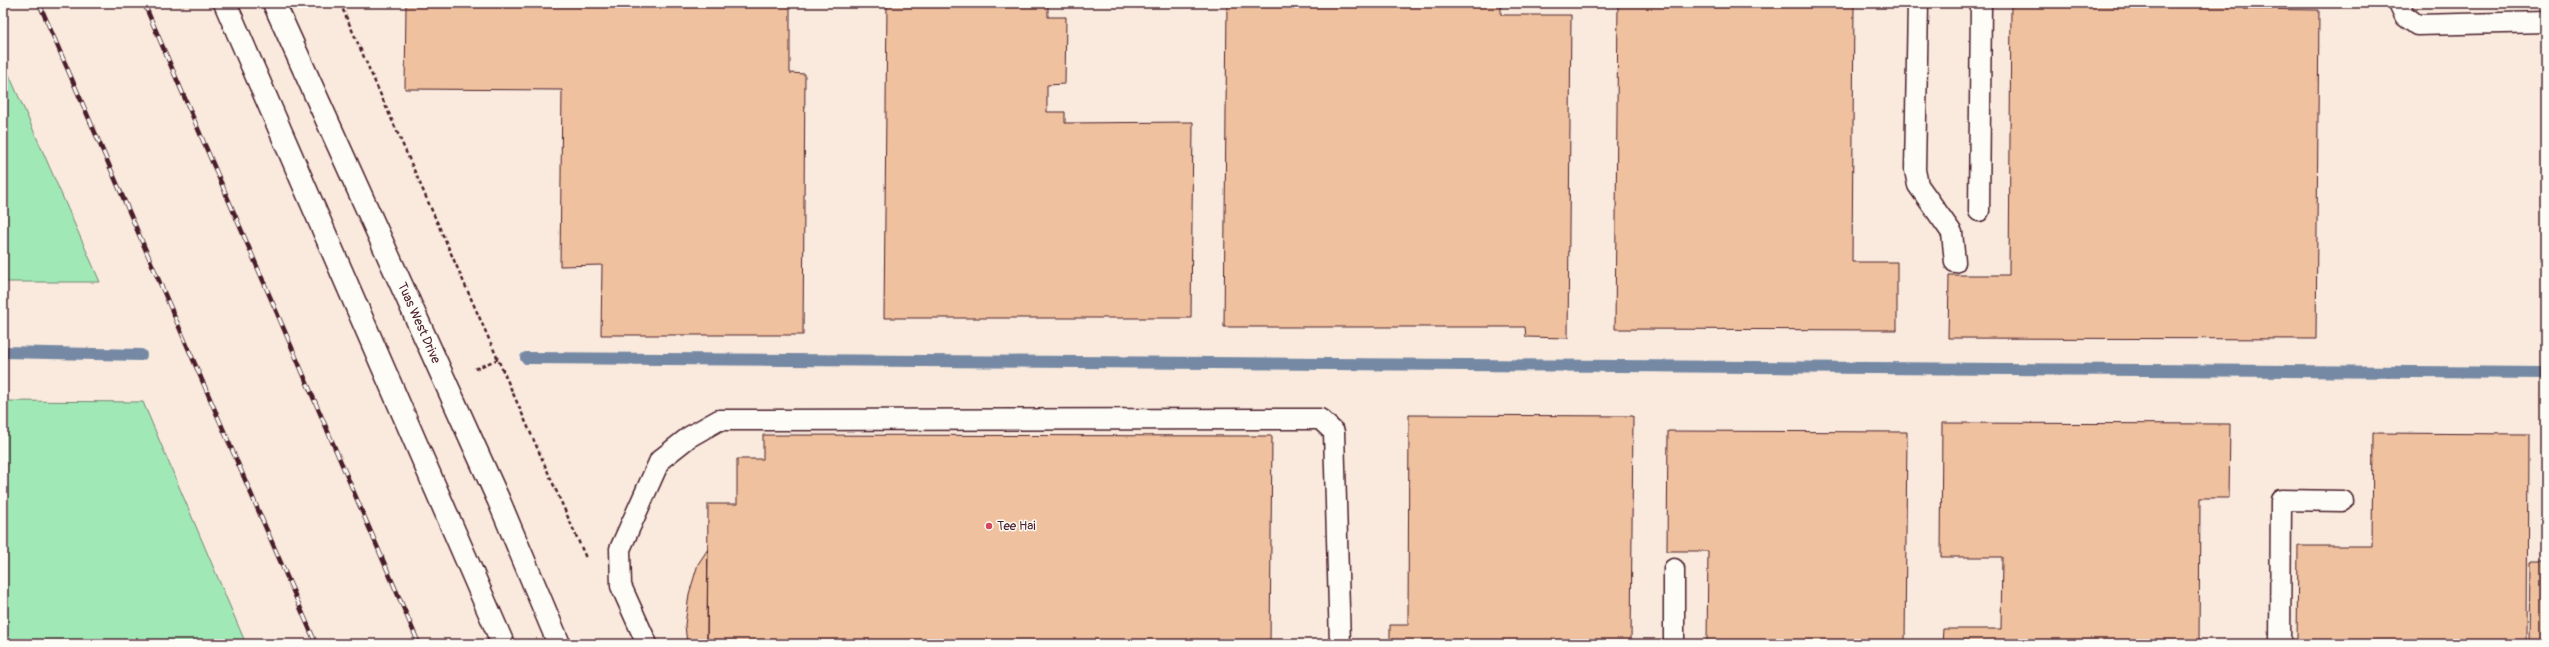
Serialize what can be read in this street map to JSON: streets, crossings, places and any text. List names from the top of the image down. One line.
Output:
{"streets":{"main road":["Tuas West Drive"]},"places":["Tee Hai"]}
